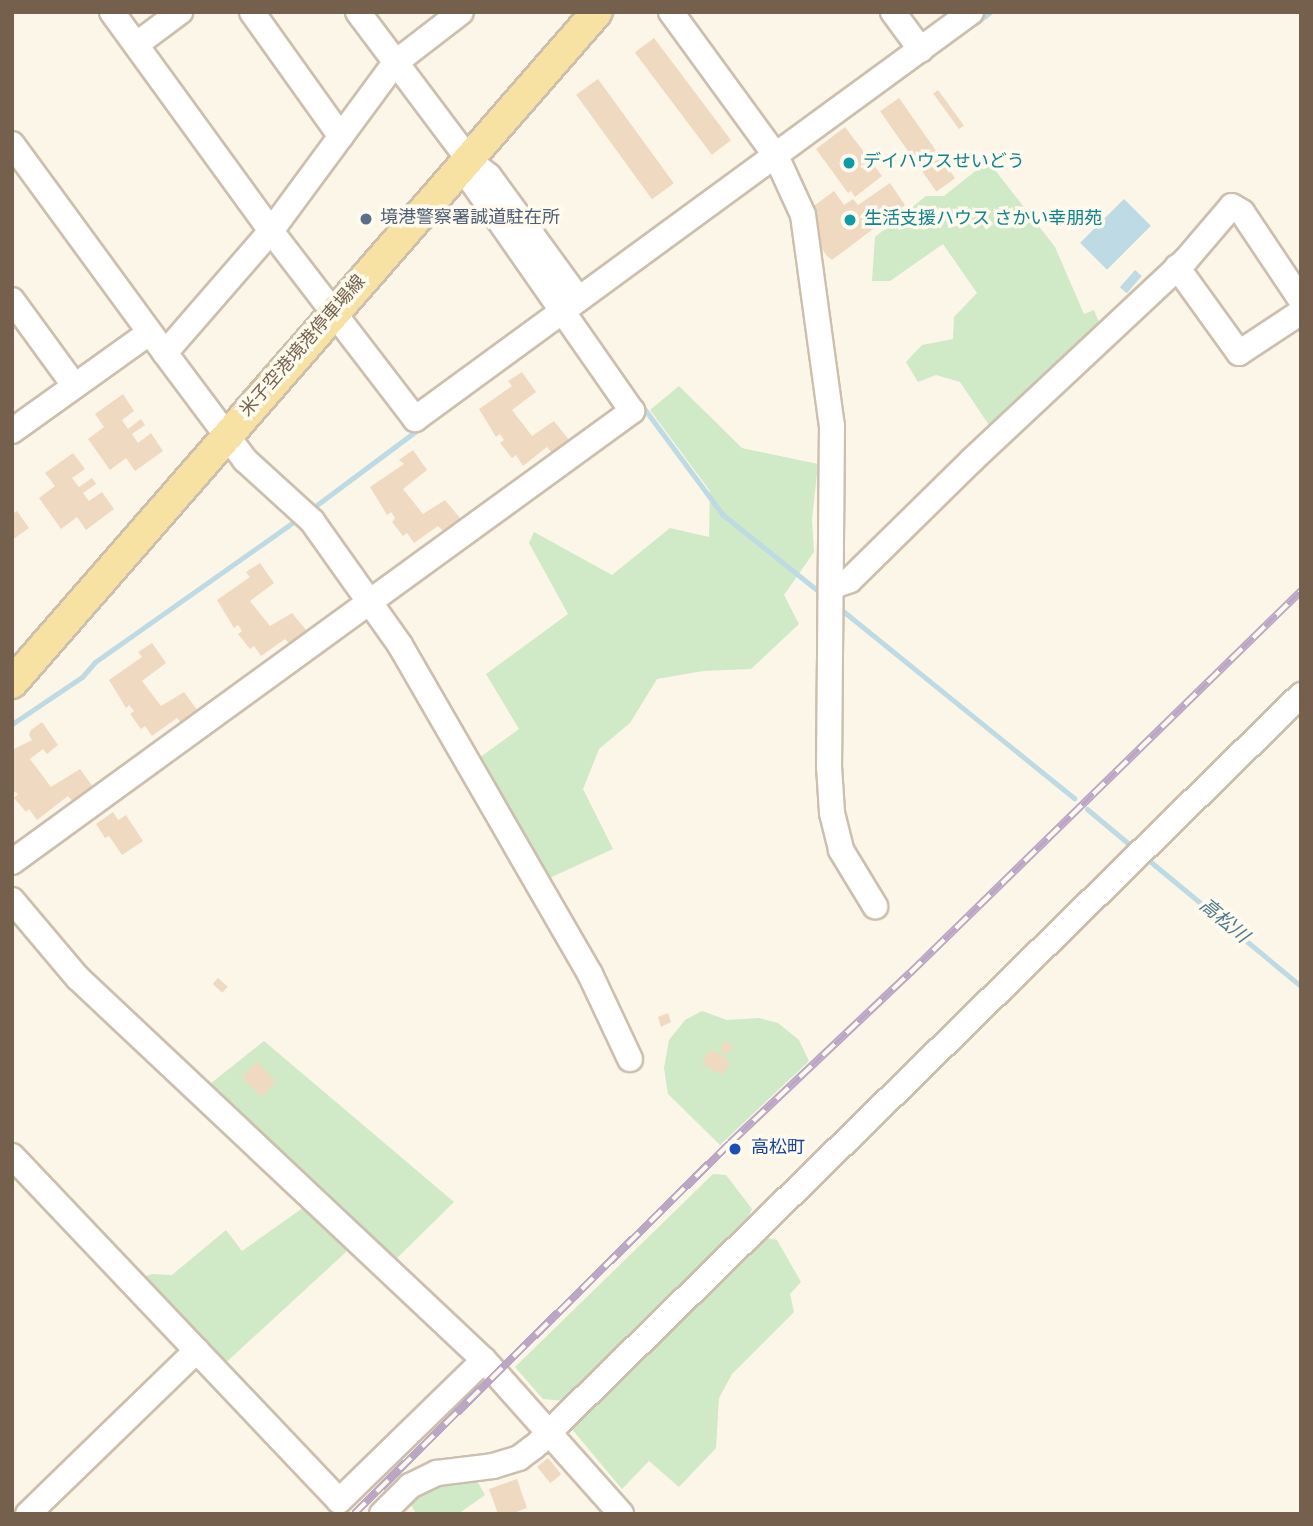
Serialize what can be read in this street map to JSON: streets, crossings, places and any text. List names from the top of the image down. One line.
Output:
{"streets":{"main road":["米子空港境港停車場線"]},"water":["高松川"],"places":["デイハウスせいどう","境港警察署誠道駐在所","生活支援ハウス さかい幸朋苑","高松町"]}
